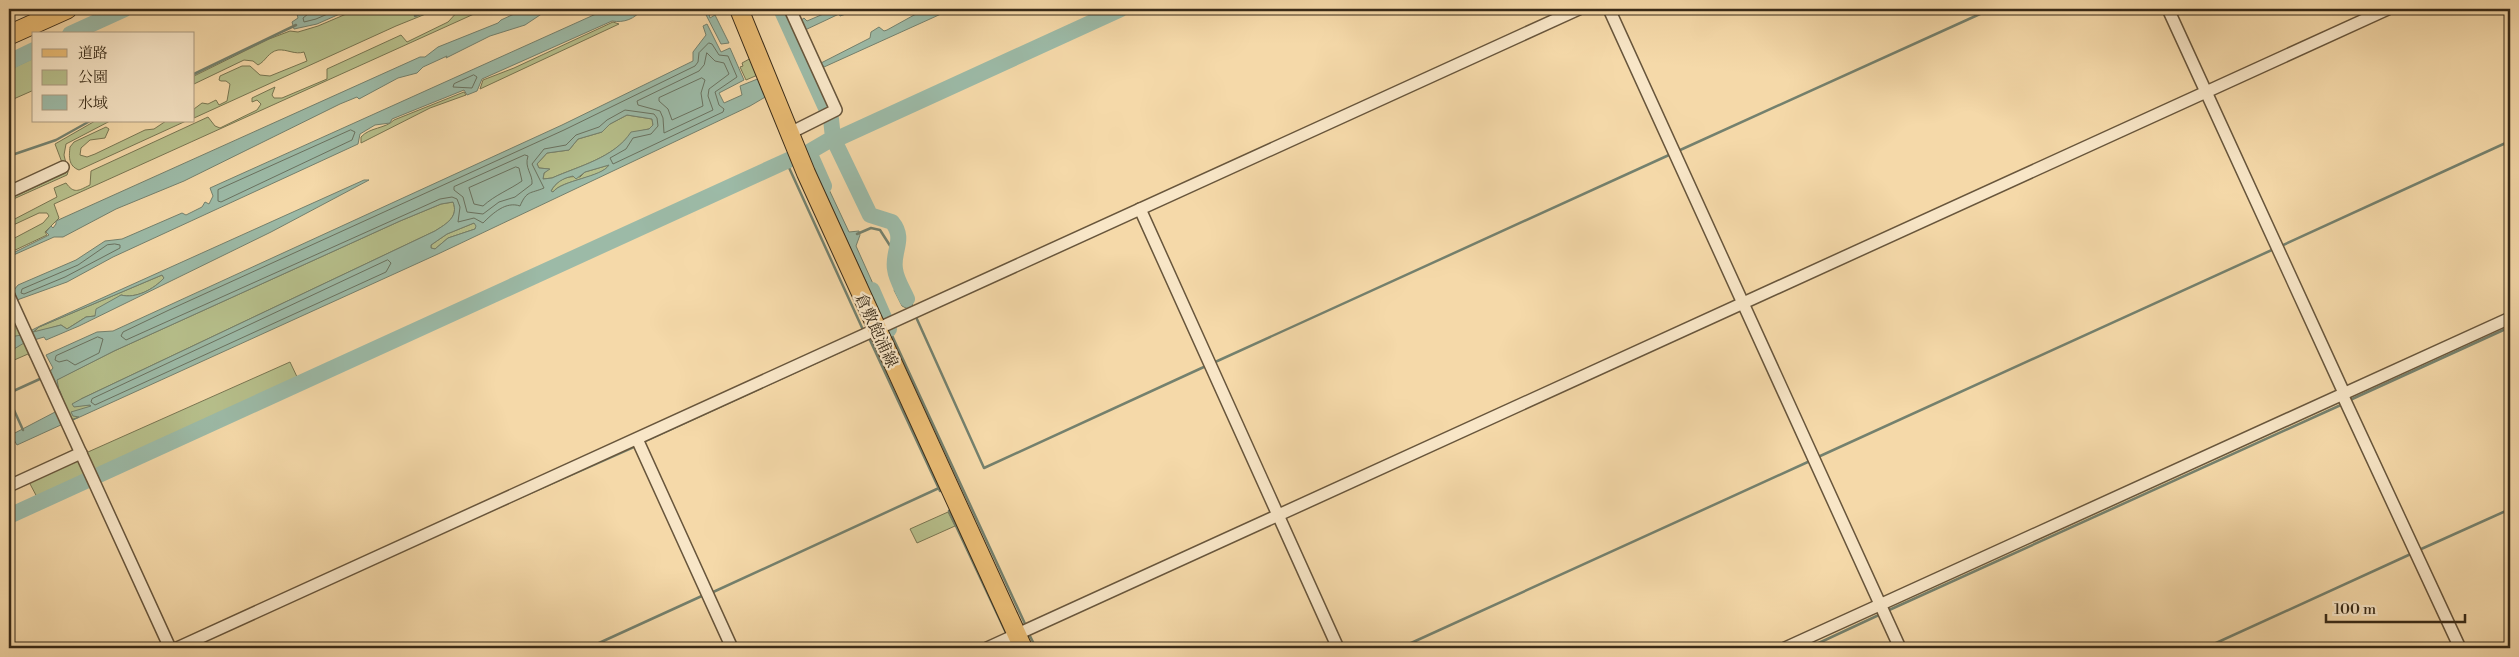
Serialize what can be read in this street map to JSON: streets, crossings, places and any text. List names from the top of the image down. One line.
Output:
{"streets":{"main road":["倉敷飽浦線"]},"legend":["道路","公園","水域"],"scale_bar":"100 m"}
